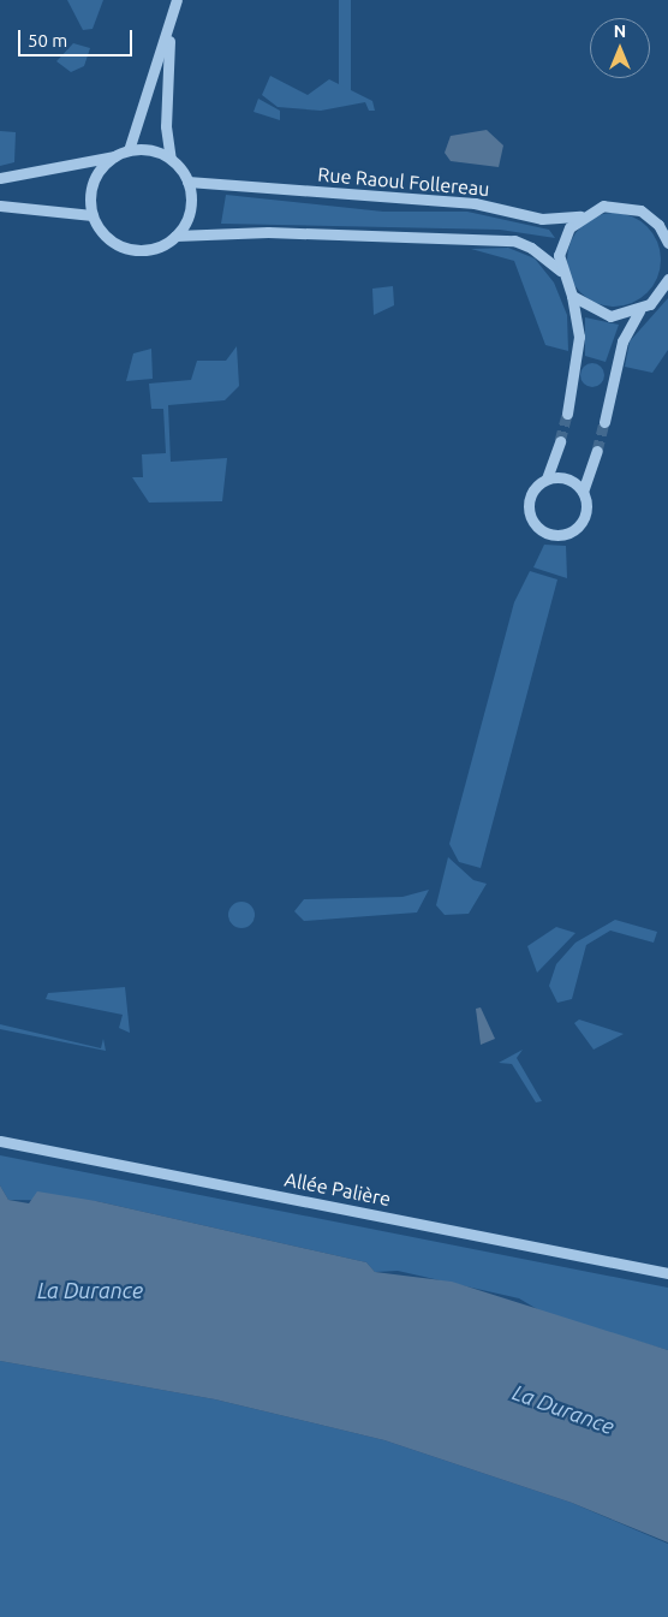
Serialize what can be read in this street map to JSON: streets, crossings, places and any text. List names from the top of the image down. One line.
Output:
{"streets":{"street":["Rue Raoul Follereau","Allée Palière"]},"water":["La Durance"],"scale_bar":"50 m","north":"top"}
